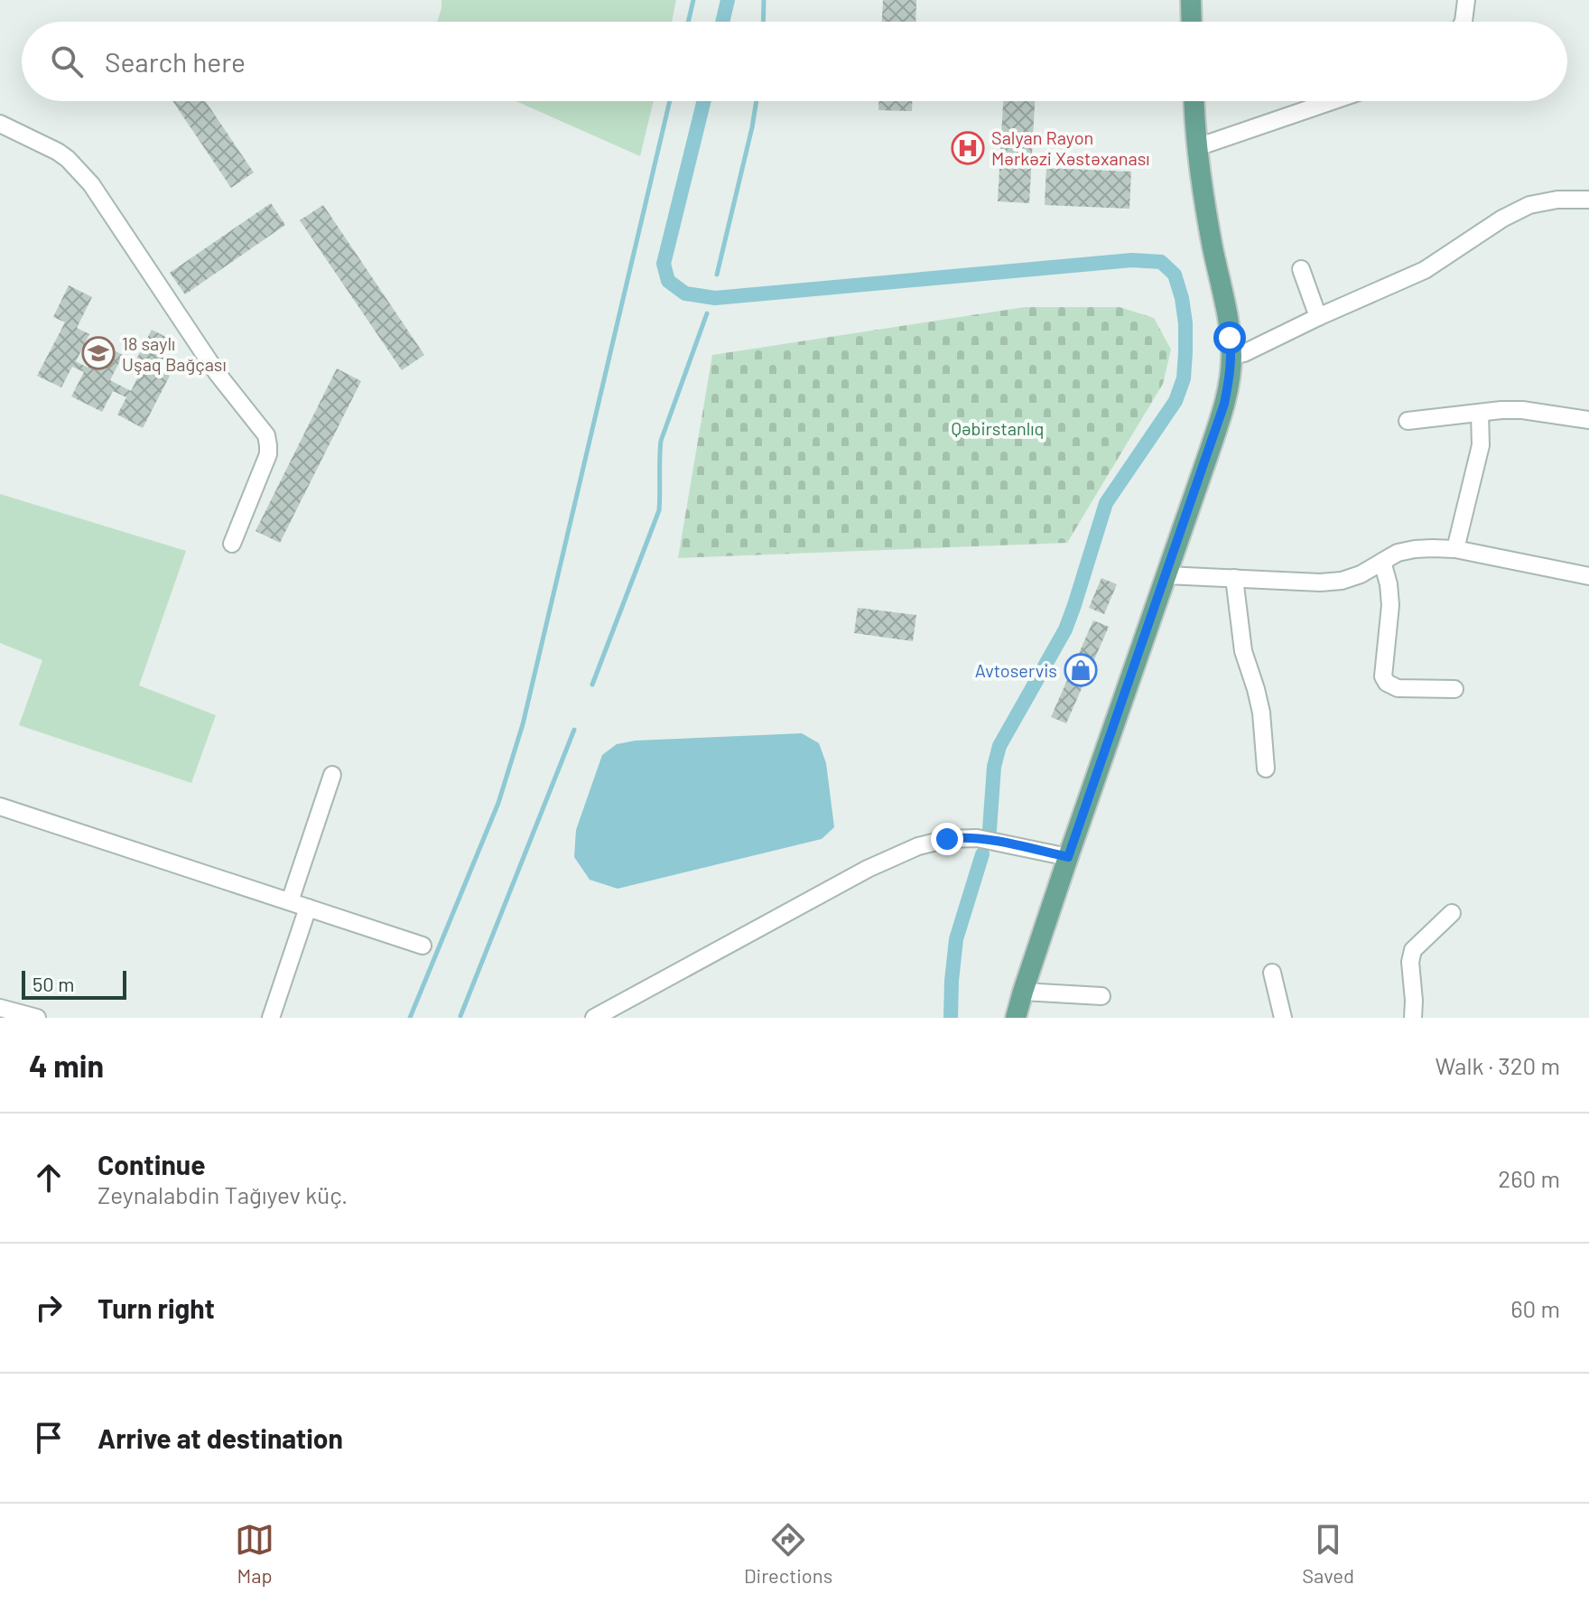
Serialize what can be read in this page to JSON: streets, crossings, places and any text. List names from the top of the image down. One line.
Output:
{"parks":["Qəbirstanlıq"],"places":{"hospital":["Salyan Rayon Mərkəzi Xəstəxanası"],"school or university":["18 saylı Uşaq Bağçası"],"shop":["Avtoservis"]},"scale_bar":"50 m","page":{"search":"Search here","scale":"50 m","heading":["4 min","Walk · 320 m"],"list":[["Continue","Zeynalabdin Tağıyev küç.","260 m"],["Turn right","60 m"],"Arrive at destination"],"nav":["Map","Directions","Saved"]}}
